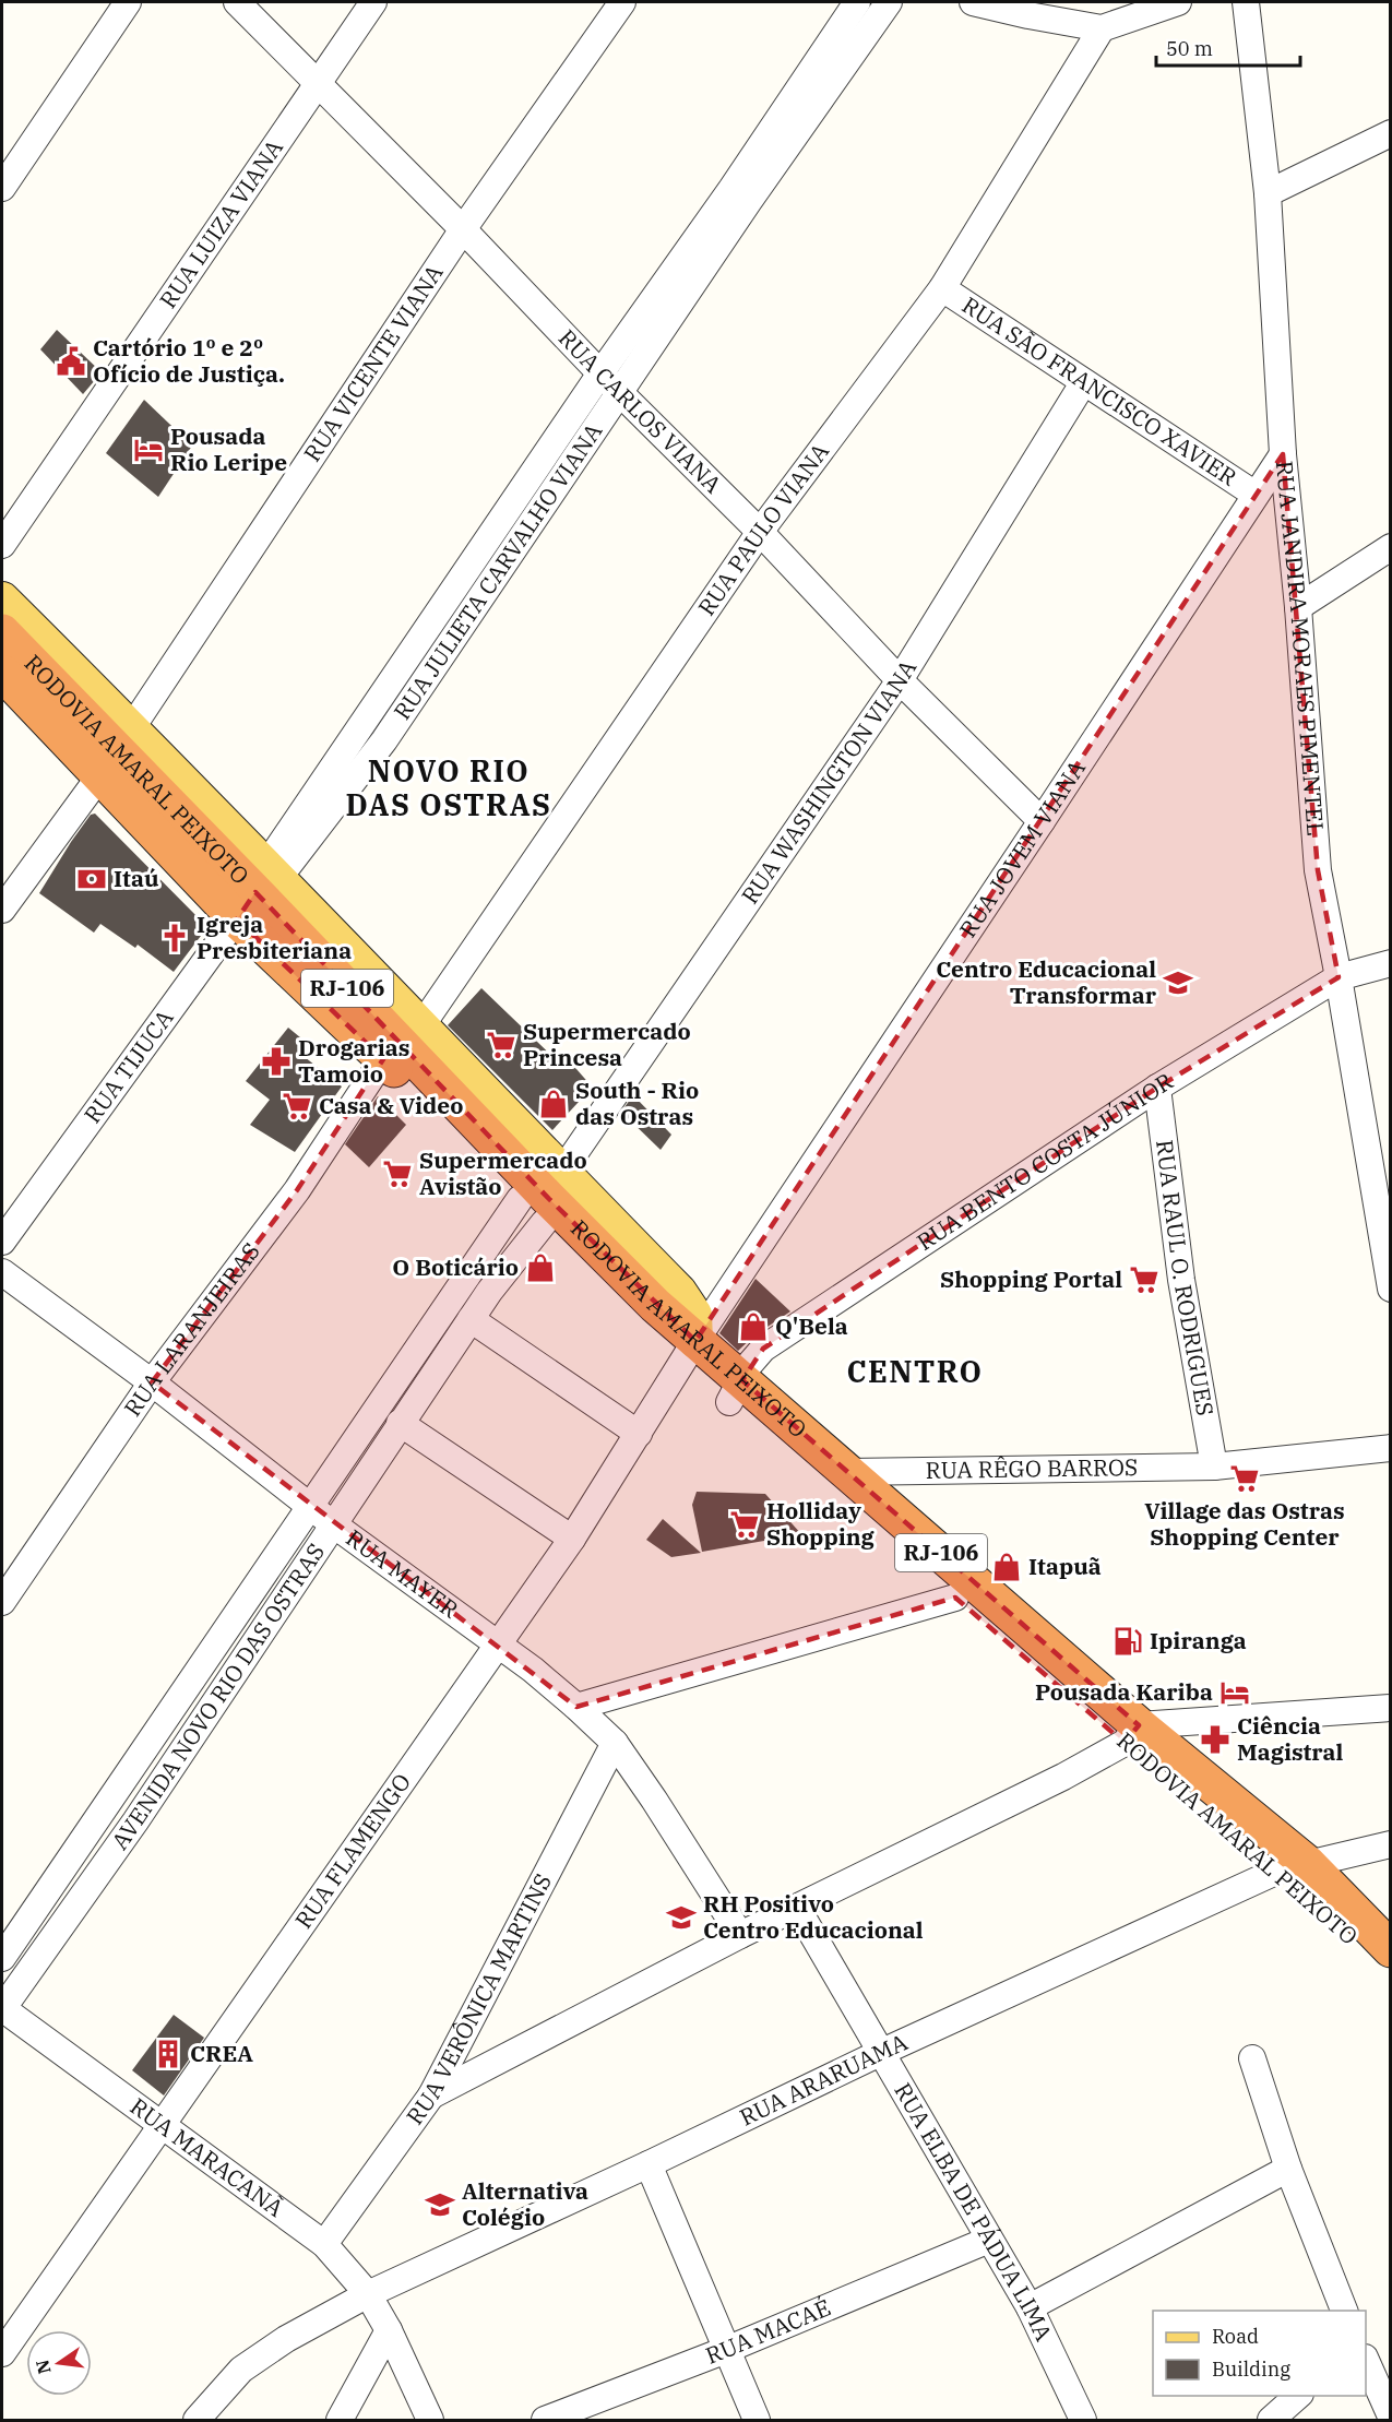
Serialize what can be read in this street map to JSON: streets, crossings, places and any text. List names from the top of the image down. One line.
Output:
{"streets":{"highway":["RODOVIA AMARAL PEIXOTO","RJ-106"],"street":["RUA LUIZA VIANA","RUA VICENTE VIANA","RUA SÃO FRANCISCO XAVIER","RUA CARLOS VIANA","RUA PAULO VIANA","RUA JULIETA CARVALHO VIANA","RUA JANDIRA MORAES PIMENTEL","RUA WASHINGTON VIANA","RUA JOVEM VIANA","RUA TIJUCA","RUA BENTO COSTA JÚNIOR","RUA RAUL O. RODRIGUES","RUA LARANJEIRAS","RUA RÊGO BARROS","RUA MAYER","AVENIDA NOVO RIO DAS OSTRAS","RUA FLAMENGO","RUA VERÔNICA MARTINS","RUA ARARUAMA","RUA MARACANÃ","RUA ELBA DE PÁDUA LIMA","RUA MACAÉ"]},"crossings":[["RUA LUIZA VIANA","RUA CARLOS VIANA"],["RUA VICENTE VIANA","RUA CARLOS VIANA"],["RUA SÃO FRANCISCO XAVIER","RUA PAULO VIANA"],["RUA SÃO FRANCISCO XAVIER","RUA WASHINGTON VIANA"],["RUA SÃO FRANCISCO XAVIER","RUA JOVEM VIANA"],["RUA CARLOS VIANA","RUA PAULO VIANA"],["RUA CARLOS VIANA","RUA JULIETA CARVALHO VIANA"],["RUA CARLOS VIANA","RUA WASHINGTON VIANA"],["RUA CARLOS VIANA","RUA JOVEM VIANA"],["RUA JULIETA CARVALHO VIANA","RODOVIA AMARAL PEIXOTO"],["RUA JULIETA CARVALHO VIANA","RUA TIJUCA"],["RUA JANDIRA MORAES PIMENTEL","RUA JOVEM VIANA"],["RUA JANDIRA MORAES PIMENTEL","RUA BENTO COSTA JÚNIOR"],["RODOVIA AMARAL PEIXOTO","RUA JOVEM VIANA"],["RODOVIA AMARAL PEIXOTO","RUA TIJUCA"],["RODOVIA AMARAL PEIXOTO","RUA BENTO COSTA JÚNIOR"],["RODOVIA AMARAL PEIXOTO","RUA LARANJEIRAS"],["RODOVIA AMARAL PEIXOTO","RUA RÊGO BARROS"],["RODOVIA AMARAL PEIXOTO","AVENIDA NOVO RIO DAS OSTRAS"],["RODOVIA AMARAL PEIXOTO","RUA FLAMENGO"],["RODOVIA AMARAL PEIXOTO","RUA ARARUAMA"],["RUA JOVEM VIANA","RUA FLAMENGO"],["RUA BENTO COSTA JÚNIOR","RUA RAUL O. RODRIGUES"],["RUA RAUL O. RODRIGUES","RUA RÊGO BARROS"],["RUA LARANJEIRAS","RUA MAYER"],["RUA MAYER","AVENIDA NOVO RIO DAS OSTRAS"],["RUA MAYER","RUA FLAMENGO"],["RUA MAYER","RUA VERÔNICA MARTINS"],["AVENIDA NOVO RIO DAS OSTRAS","RUA MARACANÃ"],["RUA FLAMENGO","RUA MARACANÃ"],["RUA VERÔNICA MARTINS","RUA MARACANÃ"],["RUA ARARUAMA","RUA MARACANÃ"],["RUA ARARUAMA","RUA ELBA DE PÁDUA LIMA"],["RUA ELBA DE PÁDUA LIMA","RUA MACAÉ"]],"districts":["NOVO RIO DAS OSTRAS","CENTRO"],"places":{"public building":["Cartório 1º e 2º Ofício de Justiça."],"hotel":["Pousada Rio Leripe","Pousada Kariba"],"bank":["Itaú"],"church":["Igreja Presbiteriana"],"school or university":["Centro Educacional Transformar","RH Positivo Centro Educacional","Alternativa Colégio"],"supermarket":["Supermercado Princesa","Casa & Video","Supermercado Avistão","Shopping Portal","Village das Ostras Shopping Center","Holliday Shopping"],"pharmacy":["Drogarias Tamoio","Ciência Magistral"],"shop":["South - Rio das Ostras","O Boticário","Q'Bela","Itapuã"],"fuel station":["Ipiranga"],"building":["CREA"]},"legend":["Road","Building"],"scale_bar":"50 m","north":"left"}
